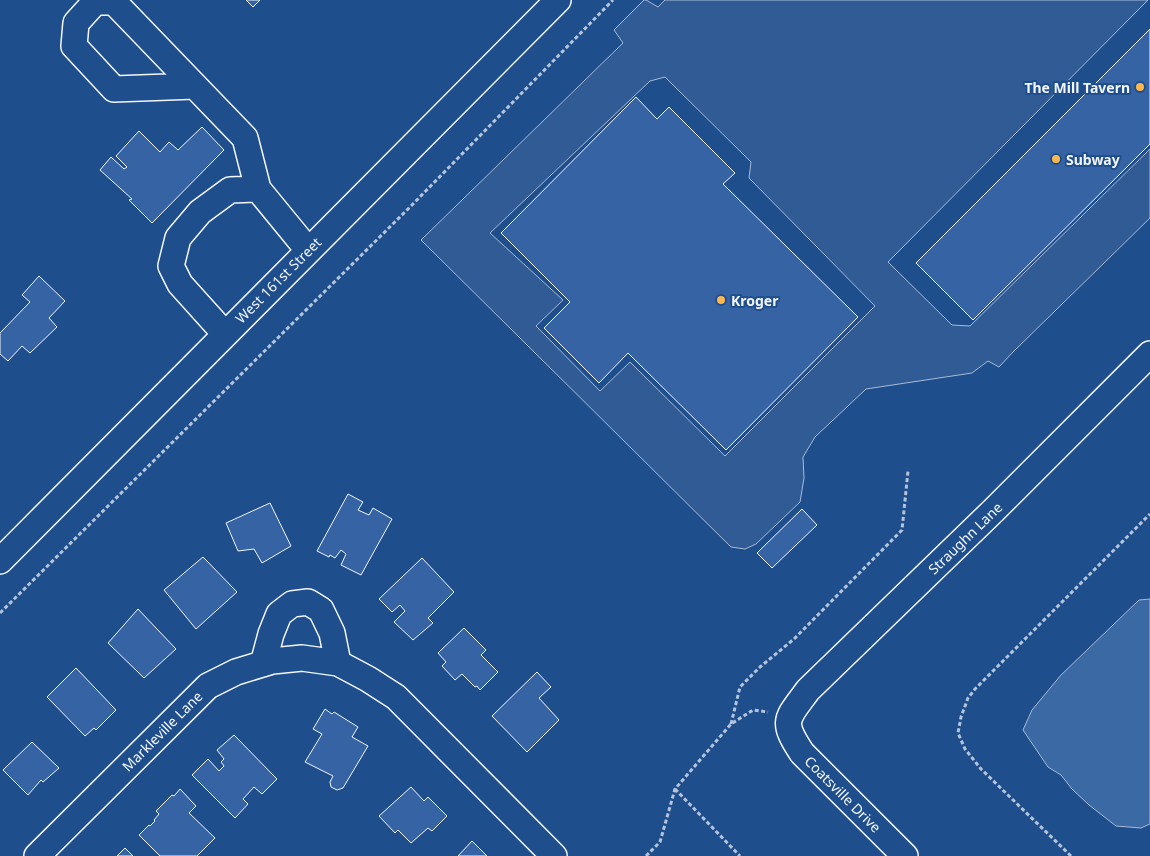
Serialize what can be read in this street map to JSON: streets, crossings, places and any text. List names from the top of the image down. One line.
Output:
{"streets":{"street":["West 161st Street","Straughn Lane","Markleville Lane","Coatsville Drive"]},"crossings":[["Straughn Lane","Coatsville Drive"]],"places":["The Mill Tavern","Subway","Kroger"]}
